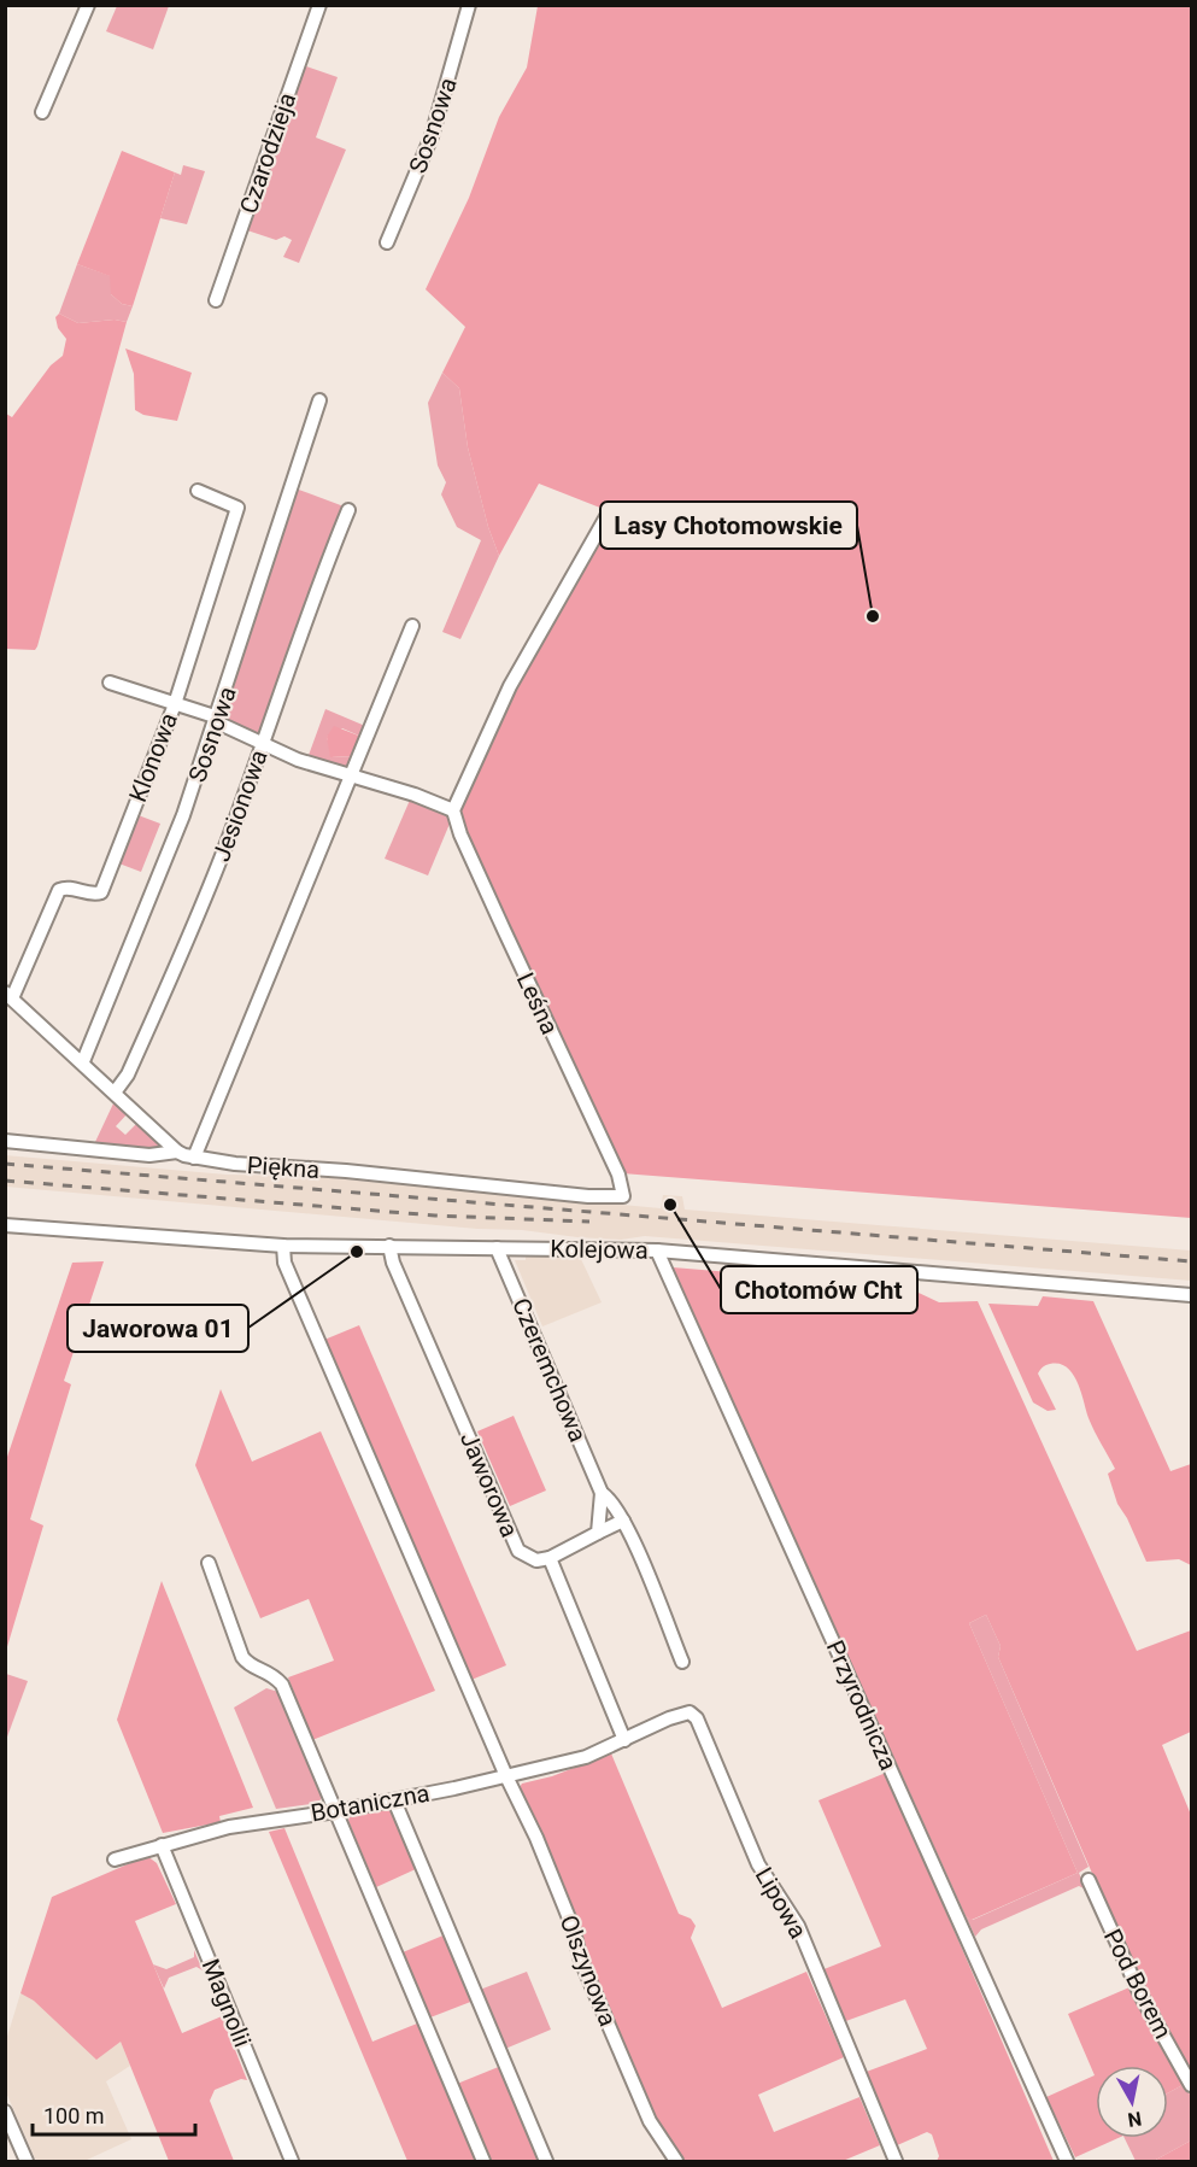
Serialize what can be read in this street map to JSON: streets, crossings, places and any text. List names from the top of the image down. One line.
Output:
{"streets":{"street":["Sosnowa","Czarodzieja","Klonowa","Jesionowa","Leśna","Piękna","Kolejowa","Czeremchowa","Jaworowa","Przyrodnicza","Botaniczna","Lipowa","Olszynowa","Pod Borem","Magnolii"]},"crossings":[["Sosnowa","Piękna"],["Klonowa","Piękna"],["Jesionowa","Piękna"],["Leśna","Piękna"],["Kolejowa","Czeremchowa"],["Kolejowa","Jaworowa"],["Kolejowa","Przyrodnicza"],["Kolejowa","Olszynowa"],["Botaniczna","Lipowa"],["Botaniczna","Olszynowa"],["Botaniczna","Magnolii"]],"places":["Lasy Chotomowskie","Chotomów Cht","Jaworowa 01"],"scale_bar":"100 m","north":"bottom"}
